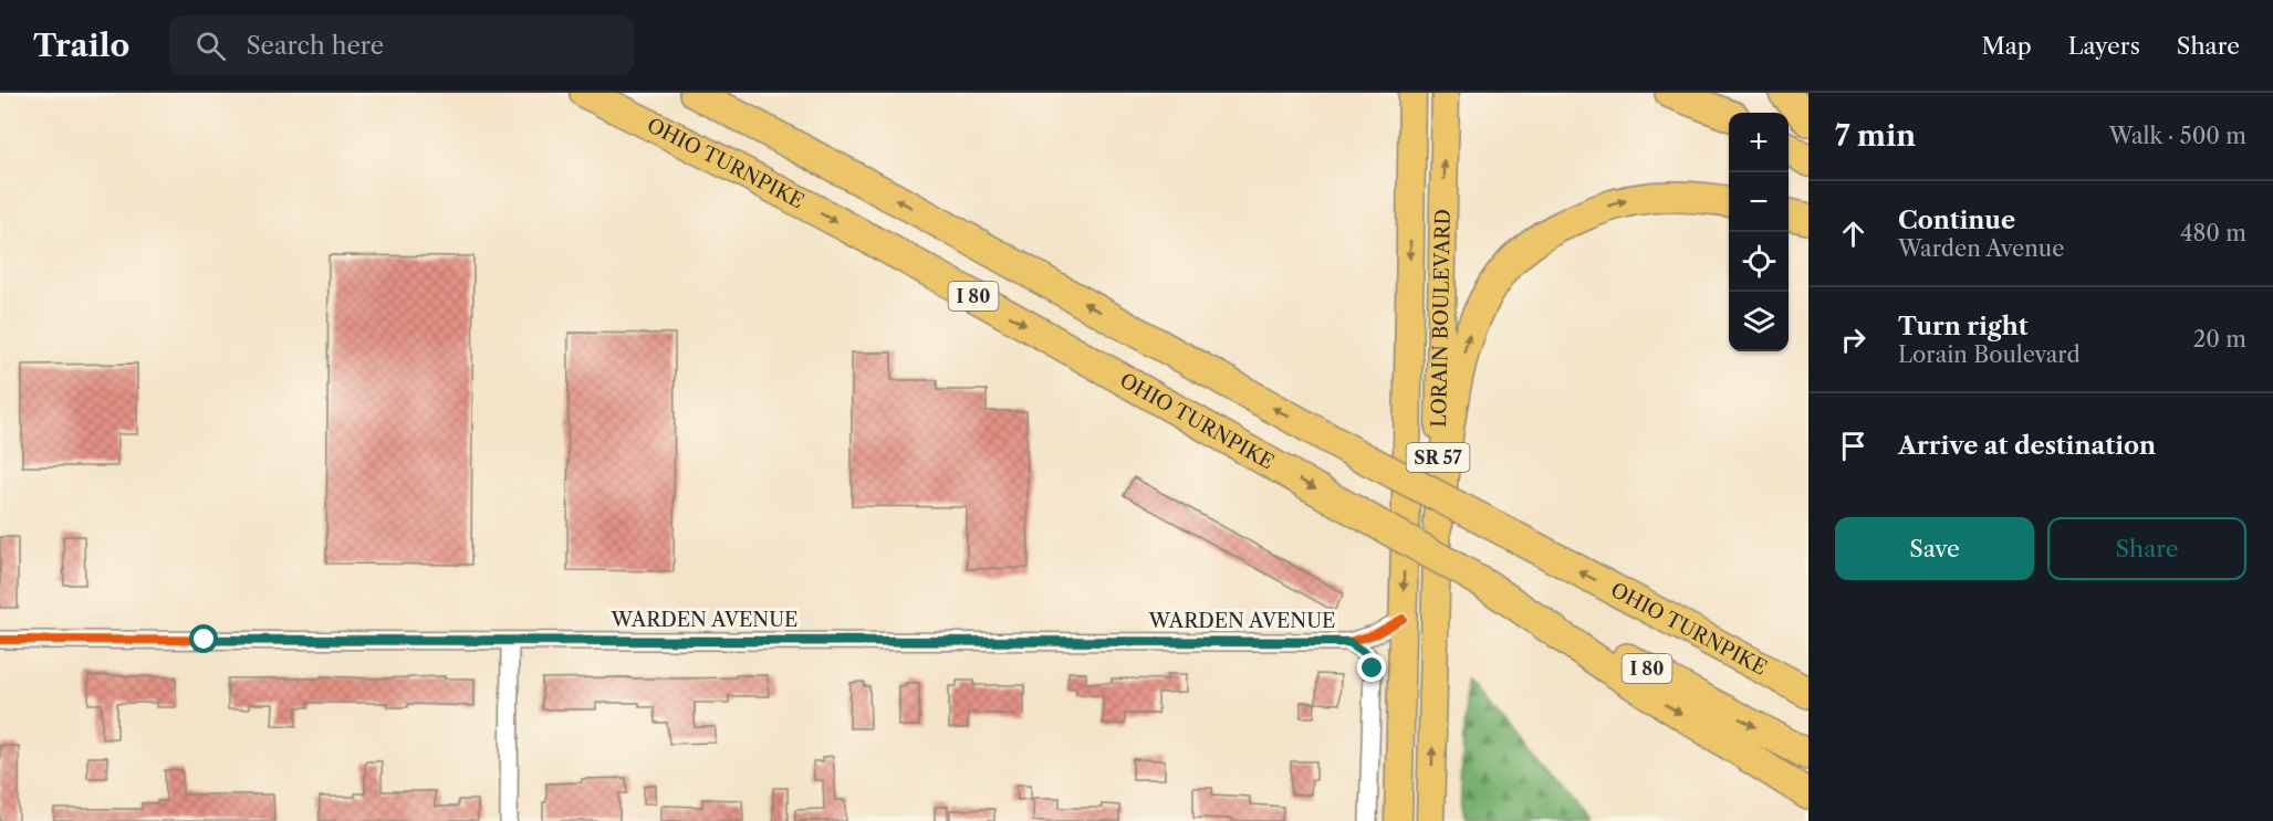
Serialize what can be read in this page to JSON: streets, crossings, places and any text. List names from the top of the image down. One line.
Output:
{"streets":{"highway":["OHIO TURNPIKE","I 80","LORAIN BOULEVARD","SR 57"],"street":["WARDEN AVENUE"]},"crossings":[["LORAIN BOULEVARD","WARDEN AVENUE"]],"page":{"header":"Trailo","search":"Search here","nav":["Map","Layers","Share"],"heading":["7 min","Walk · 500 m"],"map_buttons":["+","−"],"list":[["Continue","Warden Avenue","480 m"],["Turn right","Lorain Boulevard","20 m"],"Arrive at destination"],"buttons":["Save","Share"]}}
